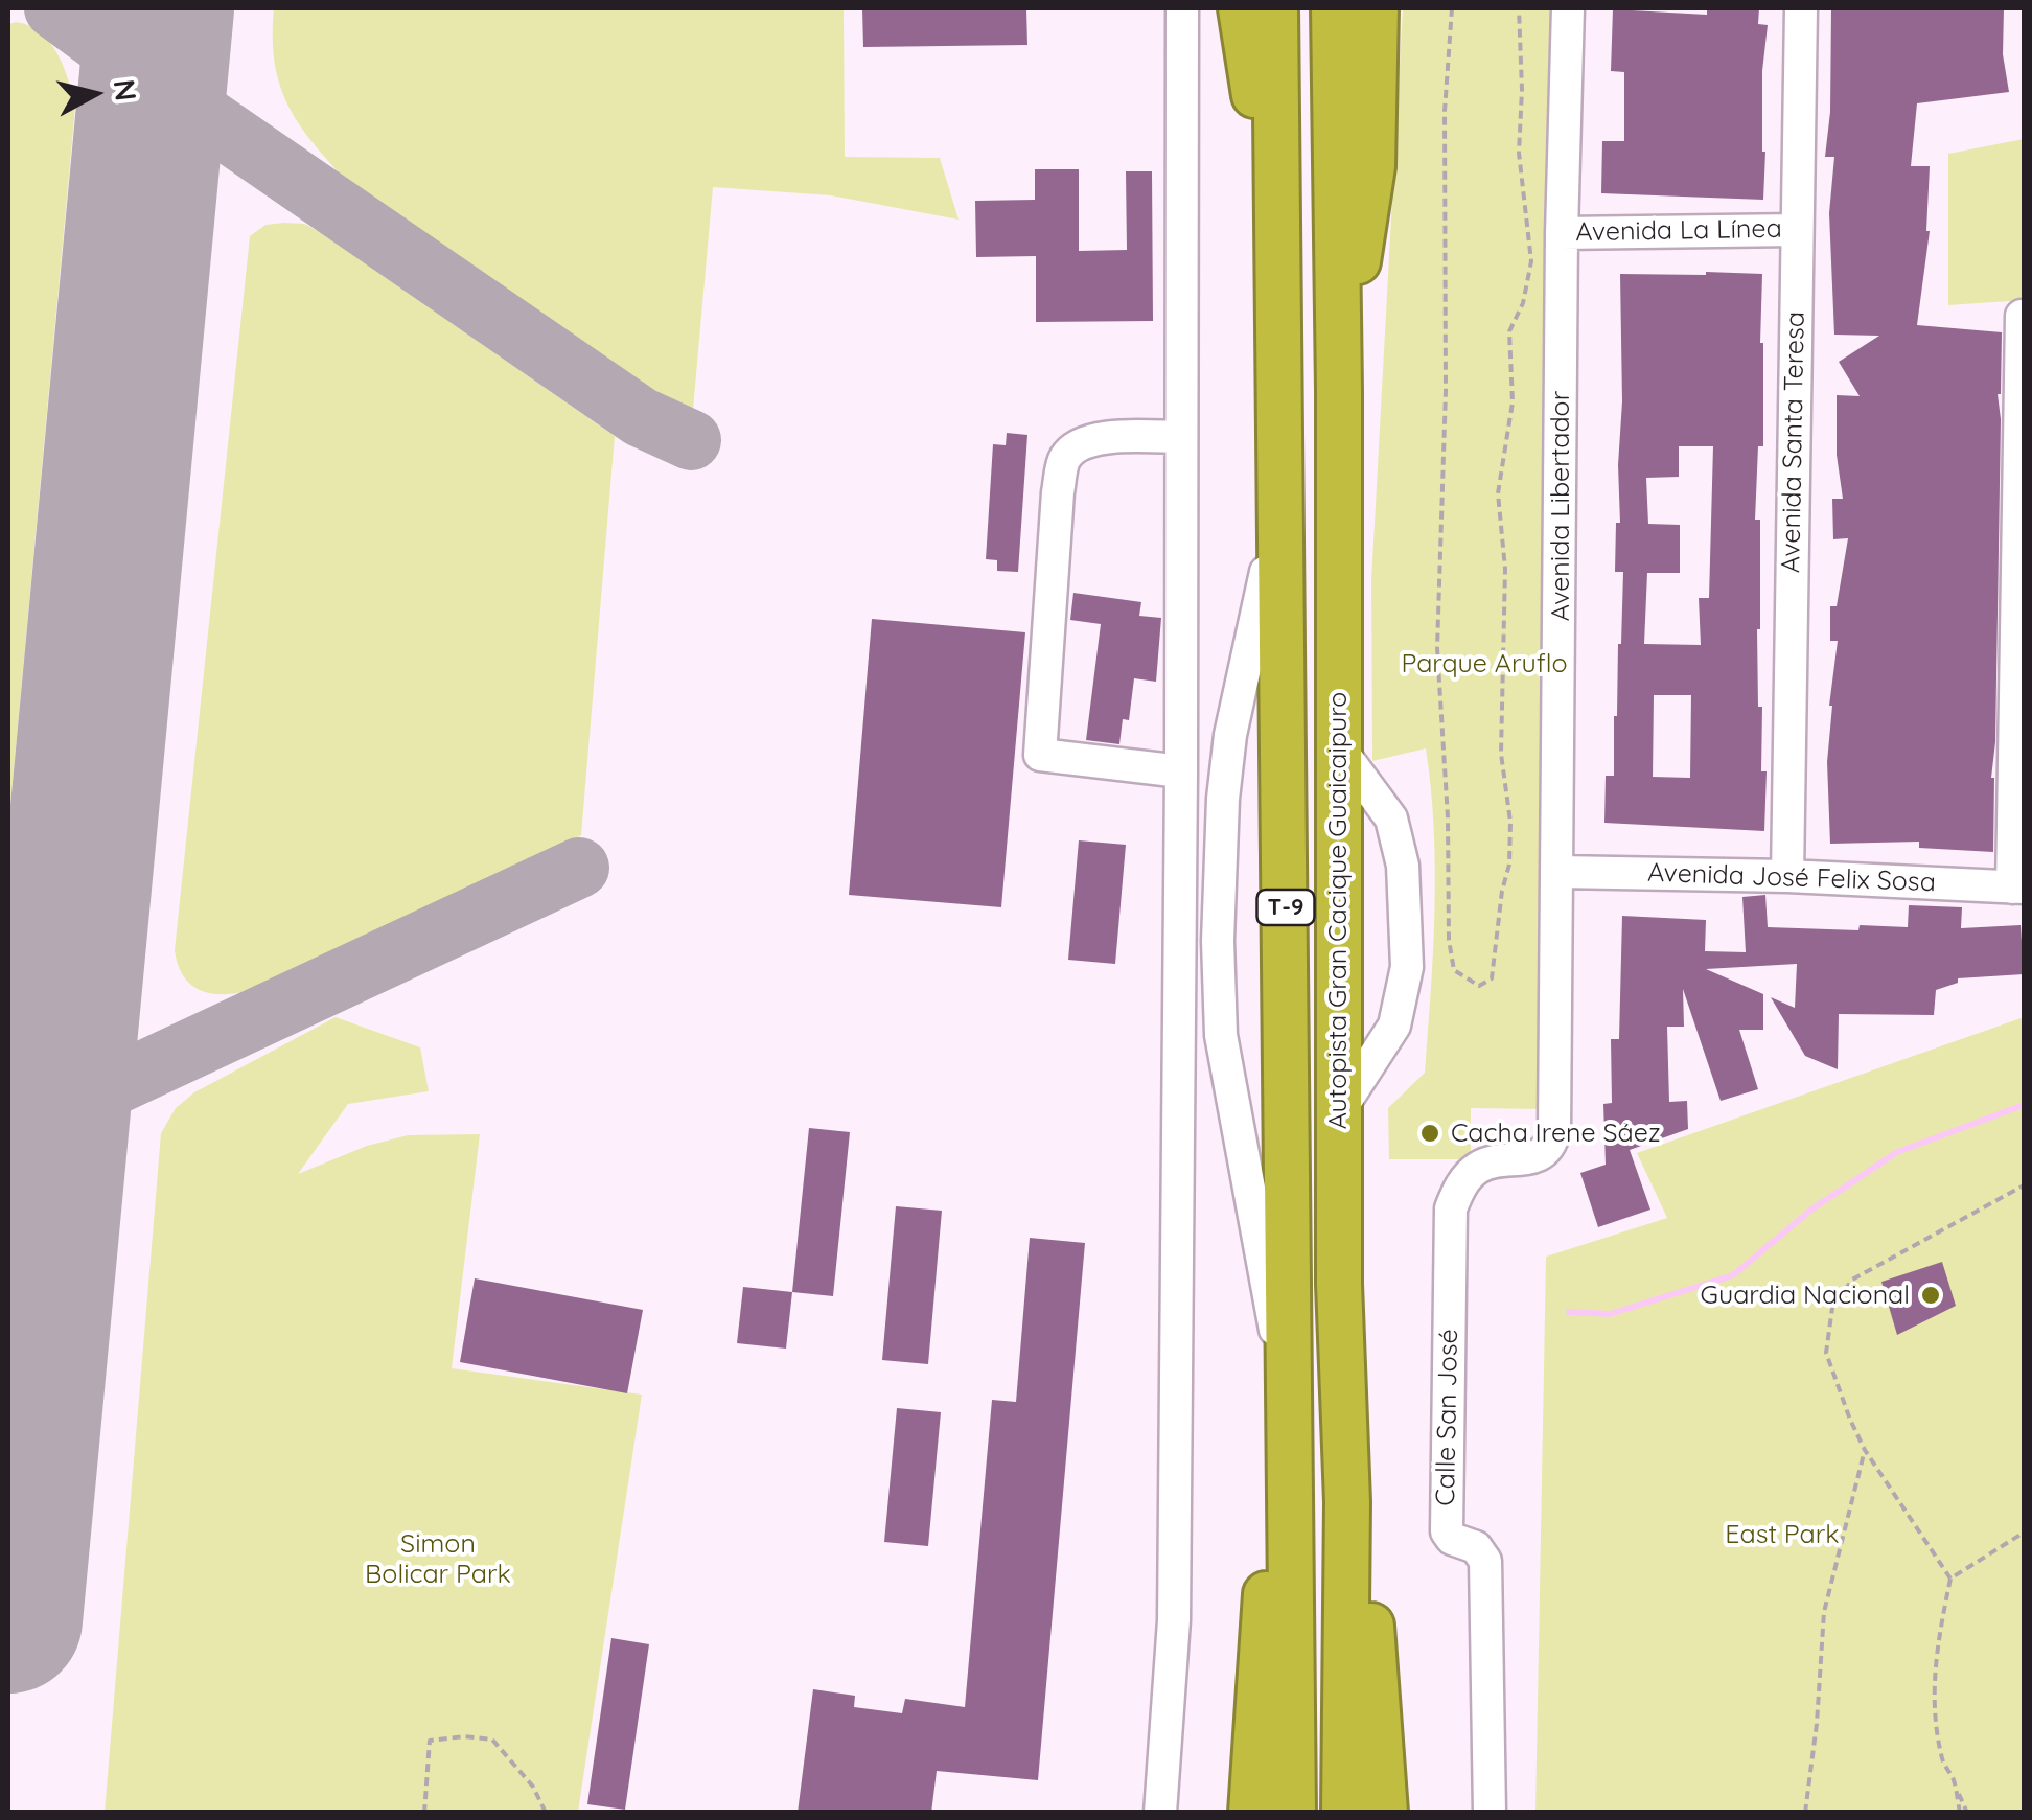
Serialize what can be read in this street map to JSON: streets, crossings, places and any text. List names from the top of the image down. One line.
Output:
{"streets":{"highway":["T-9","Autopista Gran Cacique Guaicaipuro"],"street":["Avenida La Línea","Avenida Santa Teresa","Avenida Libertador","Avenida José Felix Sosa","Calle San José"]},"crossings":[["Avenida La Línea","Avenida Santa Teresa"],["Avenida La Línea","Avenida Libertador"],["Avenida Santa Teresa","Avenida José Felix Sosa"],["Avenida Libertador","Avenida José Felix Sosa"],["Avenida Libertador","Calle San José"]],"parks":["Parque Aruflo","East Park","Simon Bolicar Park"],"places":["Cacha Irene Sáez","Guardia Nacional"],"north":"right"}
